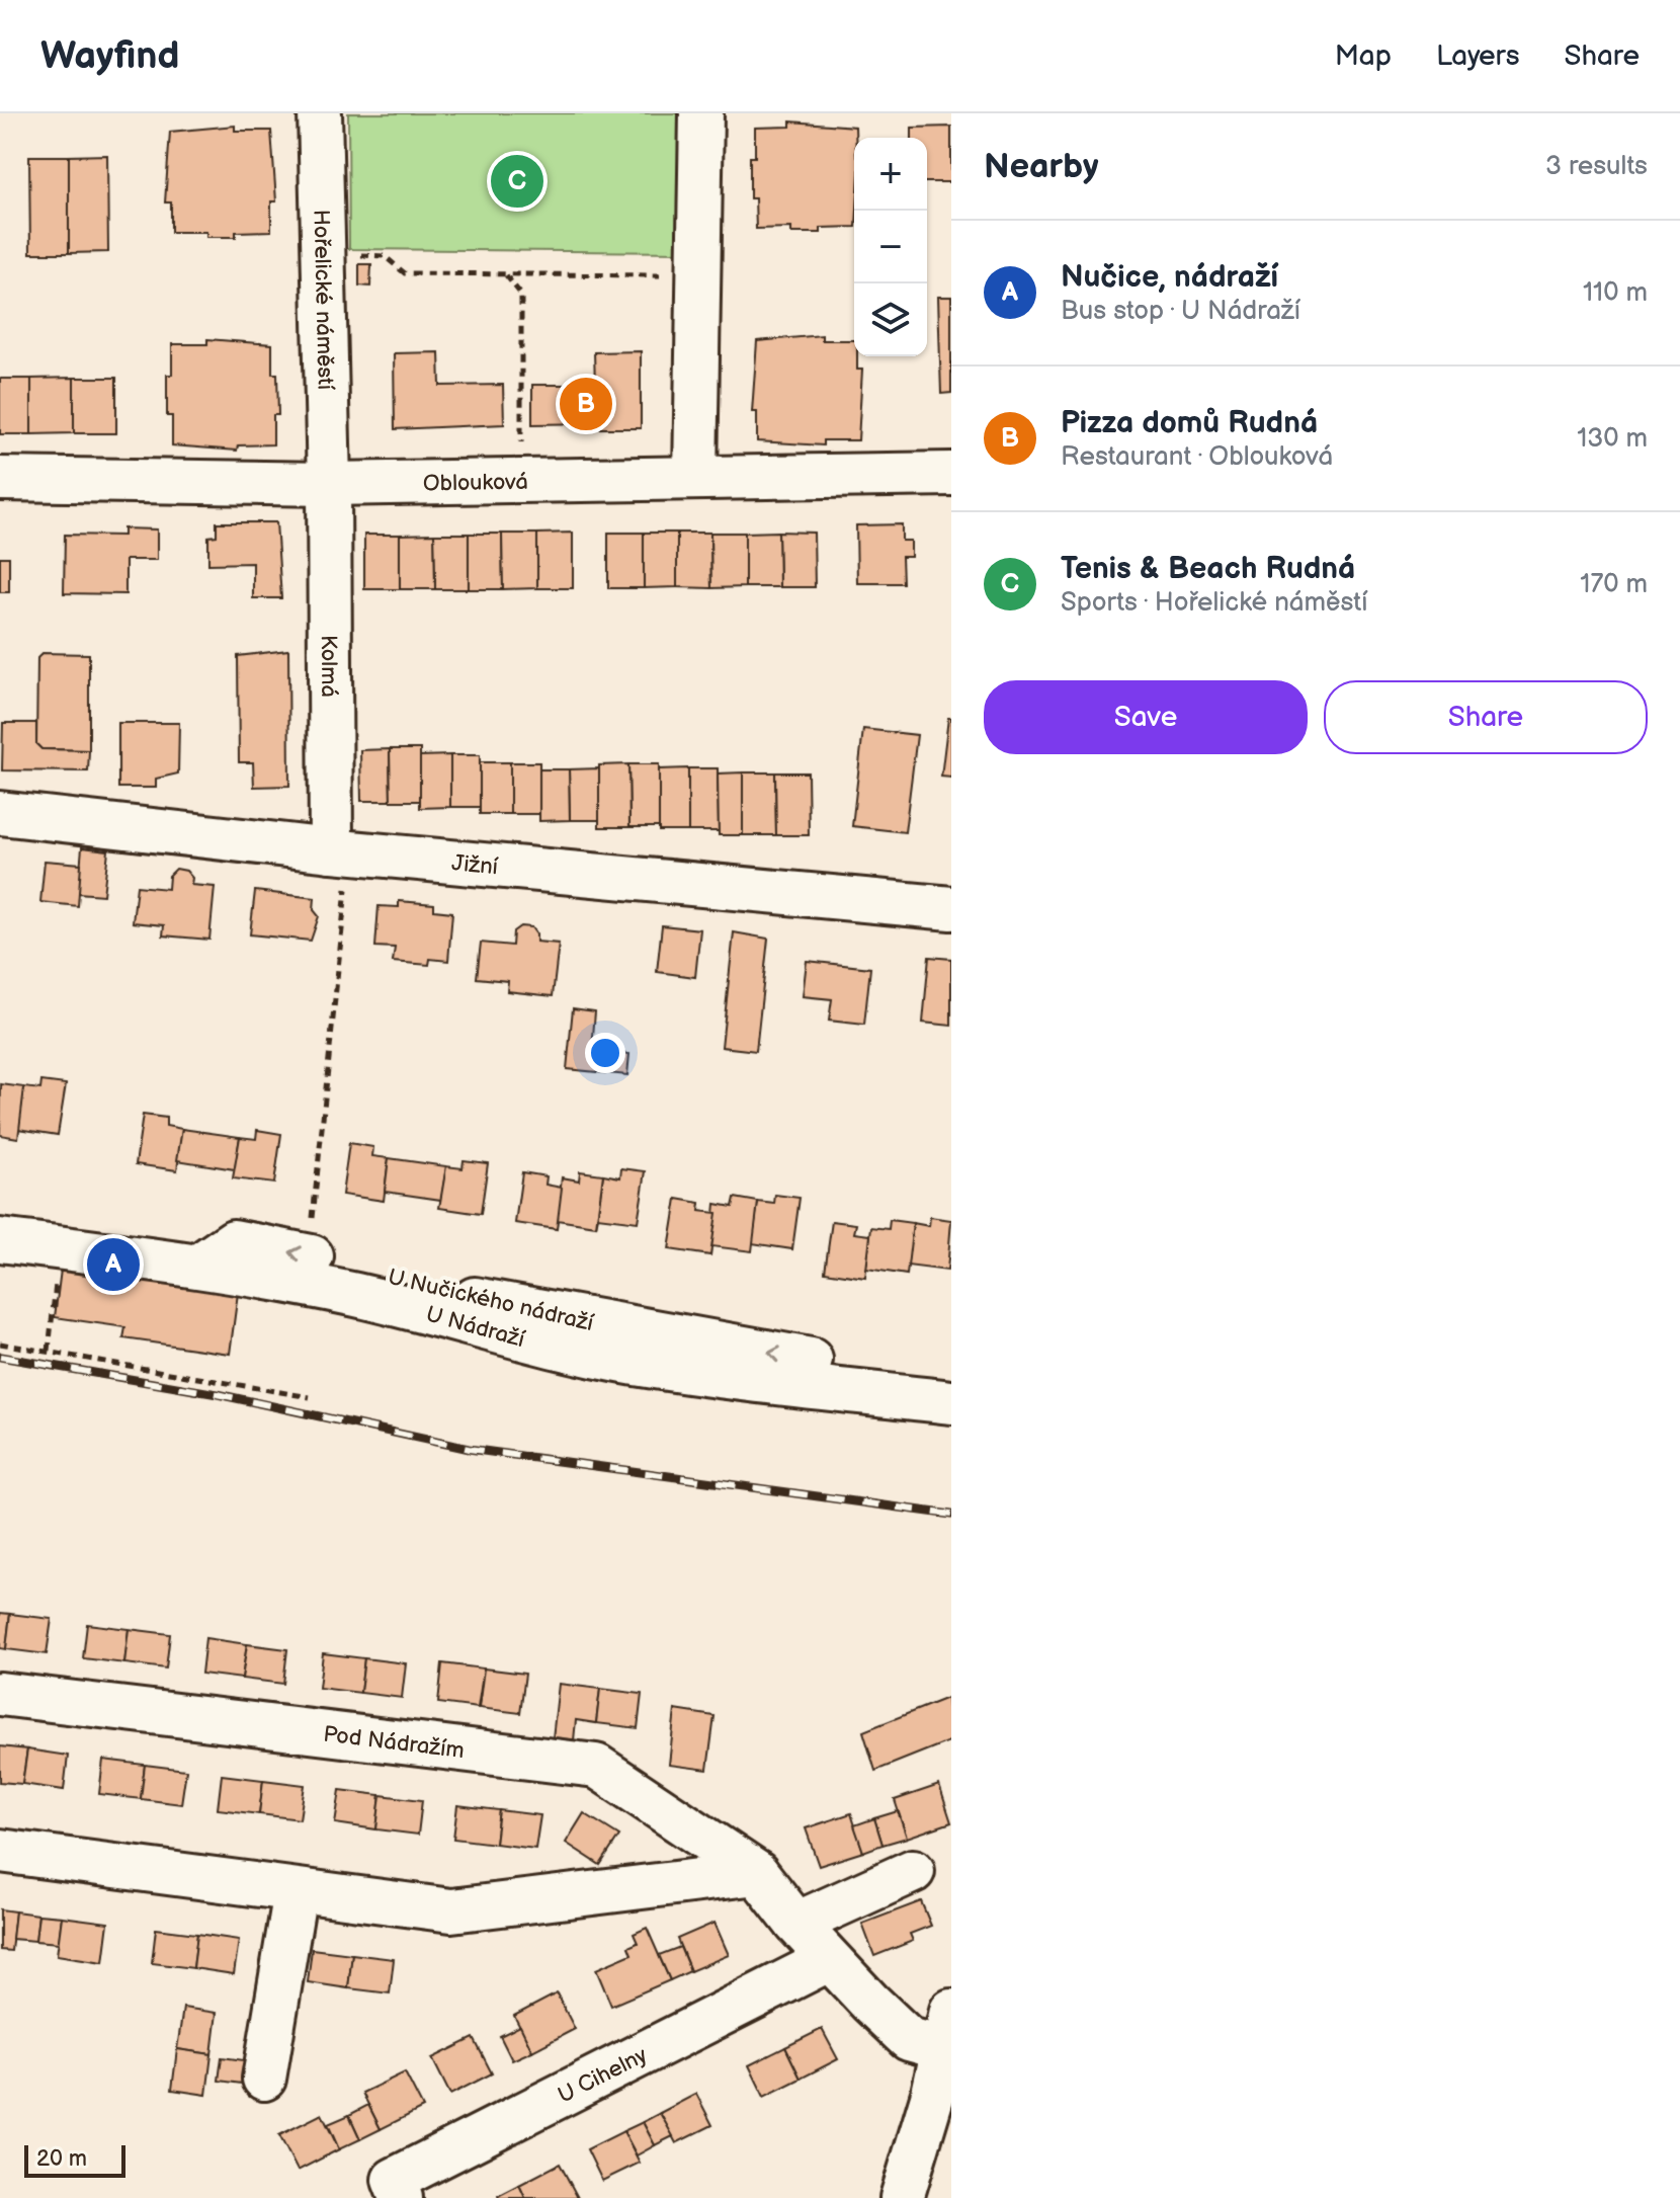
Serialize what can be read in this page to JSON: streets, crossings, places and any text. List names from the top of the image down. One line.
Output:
{"streets":{"street":["Hořelické náměstí","Oblouková","Kolmá","Jižní","U Nučického nádraží","U Nádraží","Pod Nádražím","U Cihelny"]},"crossings":[["Hořelické náměstí","Oblouková"],["Hořelické náměstí","Kolmá"],["Oblouková","Kolmá"],["Kolmá","Jižní"],["U Nučického nádraží","U Nádraží"],["Pod Nádražím","U Cihelny"]],"one_way":["U Nučického nádraží"],"scale_bar":"20 m","page":{"header":"Wayfind","nav":["Map","Layers","Share"],"heading":["Nearby","3 results"],"map_buttons":["+","−"],"pins":["C","B","A"],"list":[{"mark":"A","name":"Nučice, nádraží","note":"Bus stop · U Nádraží","value":"110 m"},{"mark":"B","name":"Pizza domů Rudná","note":"Restaurant · Oblouková","value":"130 m"},{"mark":"C","name":"Tenis & Beach Rudná","note":"Sports · Hořelické náměstí","value":"170 m"}],"buttons":["Save","Share"],"scale":"20 m"}}
